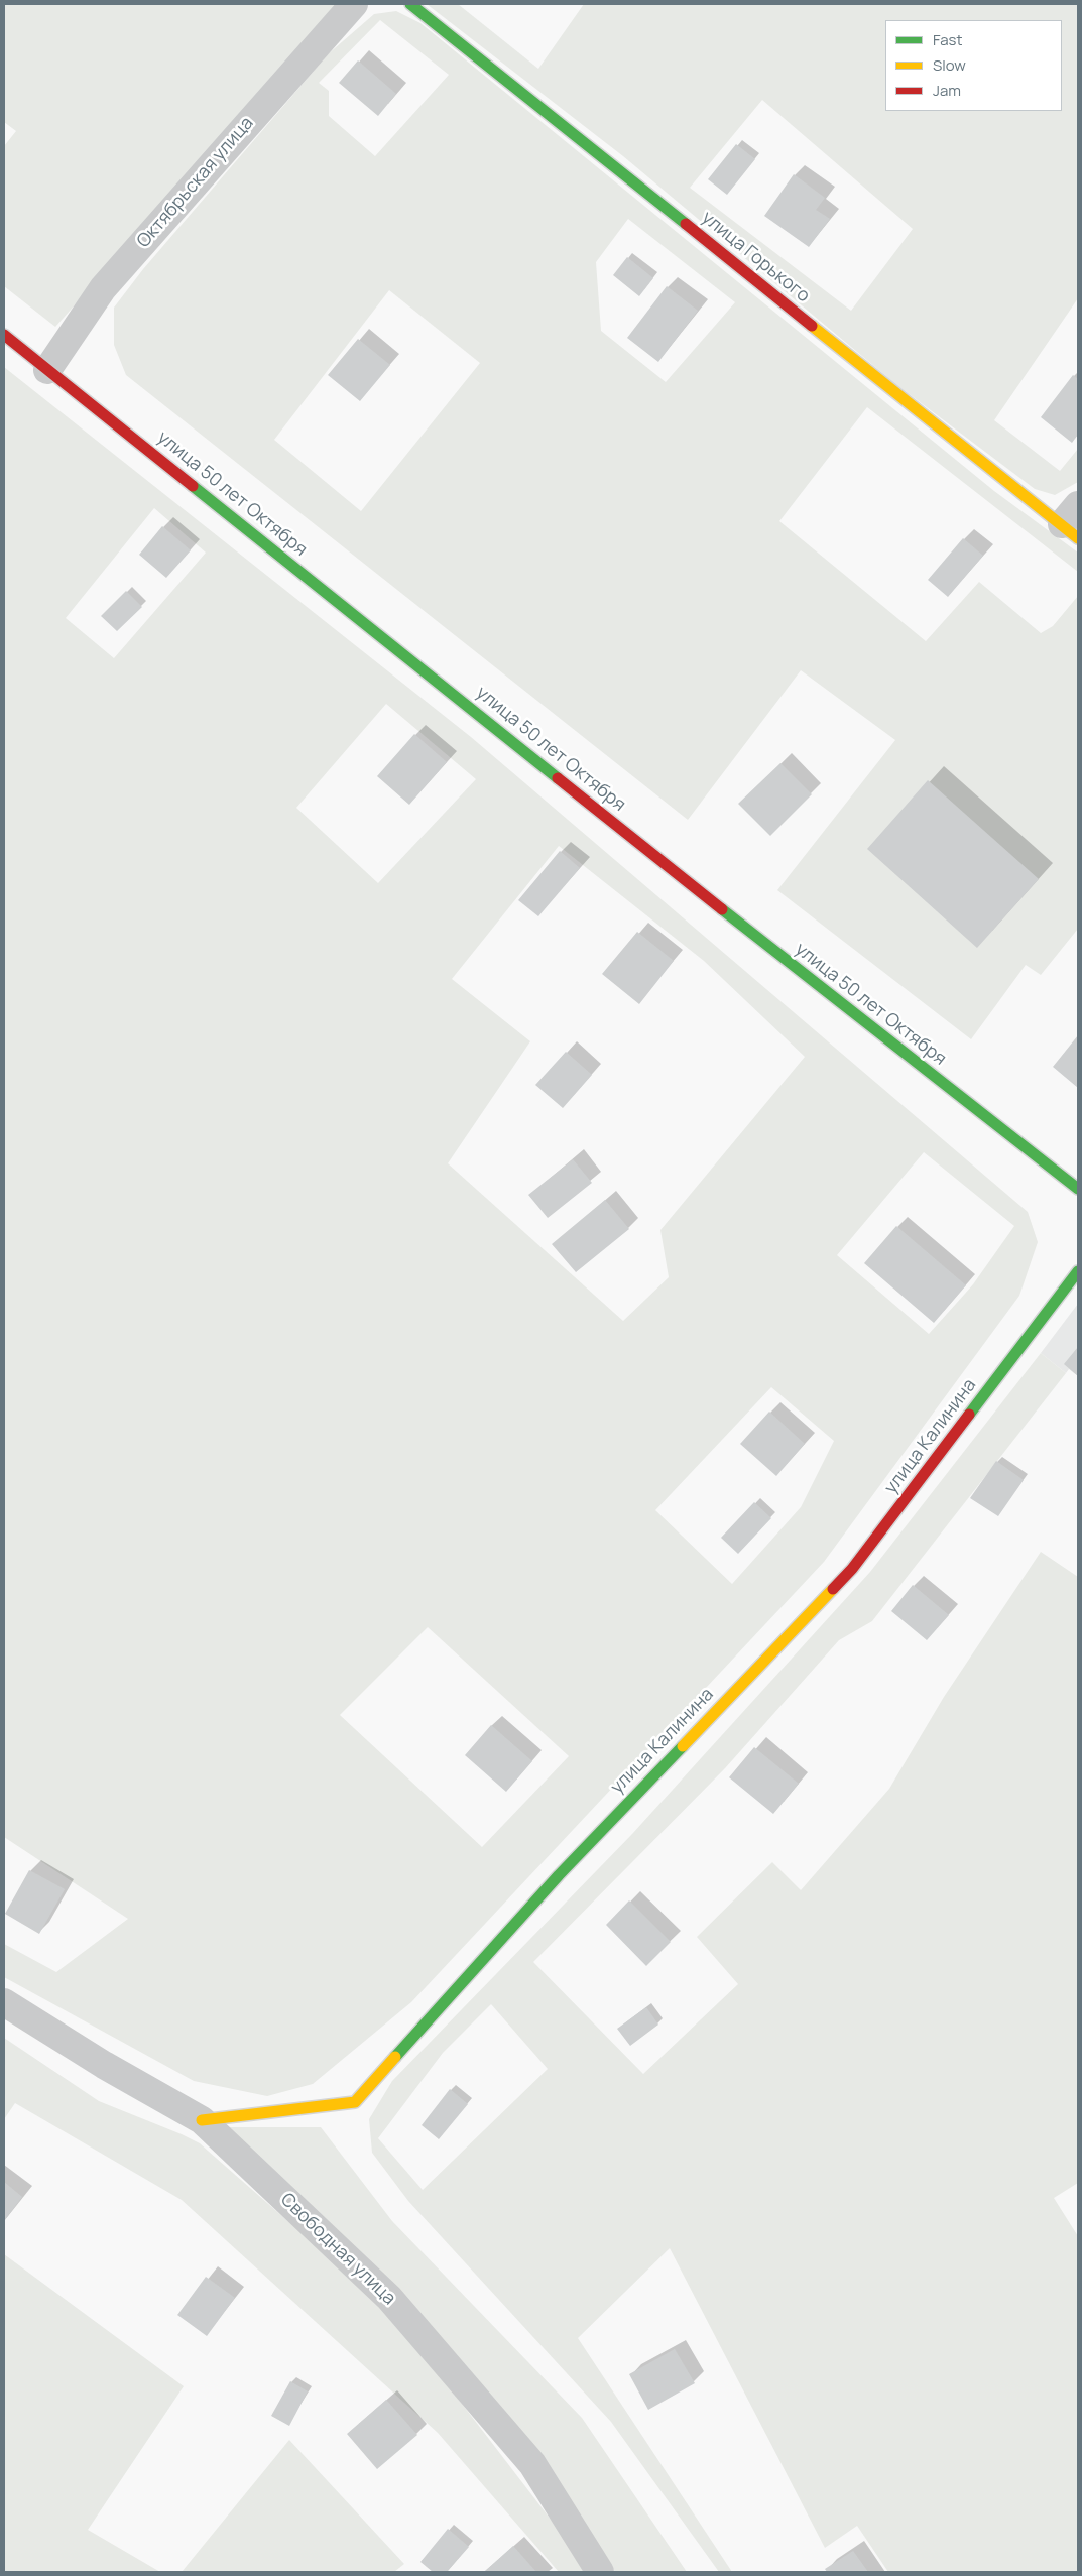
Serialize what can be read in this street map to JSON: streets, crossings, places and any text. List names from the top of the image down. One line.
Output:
{"streets":{"street":["Октябрьская улица","улица Горького","улица 50 лет Октября","улица Калинина","Свободная улица"]},"crossings":[["Октябрьская улица","улица 50 лет Октября"],["улица Калинина","Свободная улица"]],"legend":["Fast","Slow","Jam"]}
